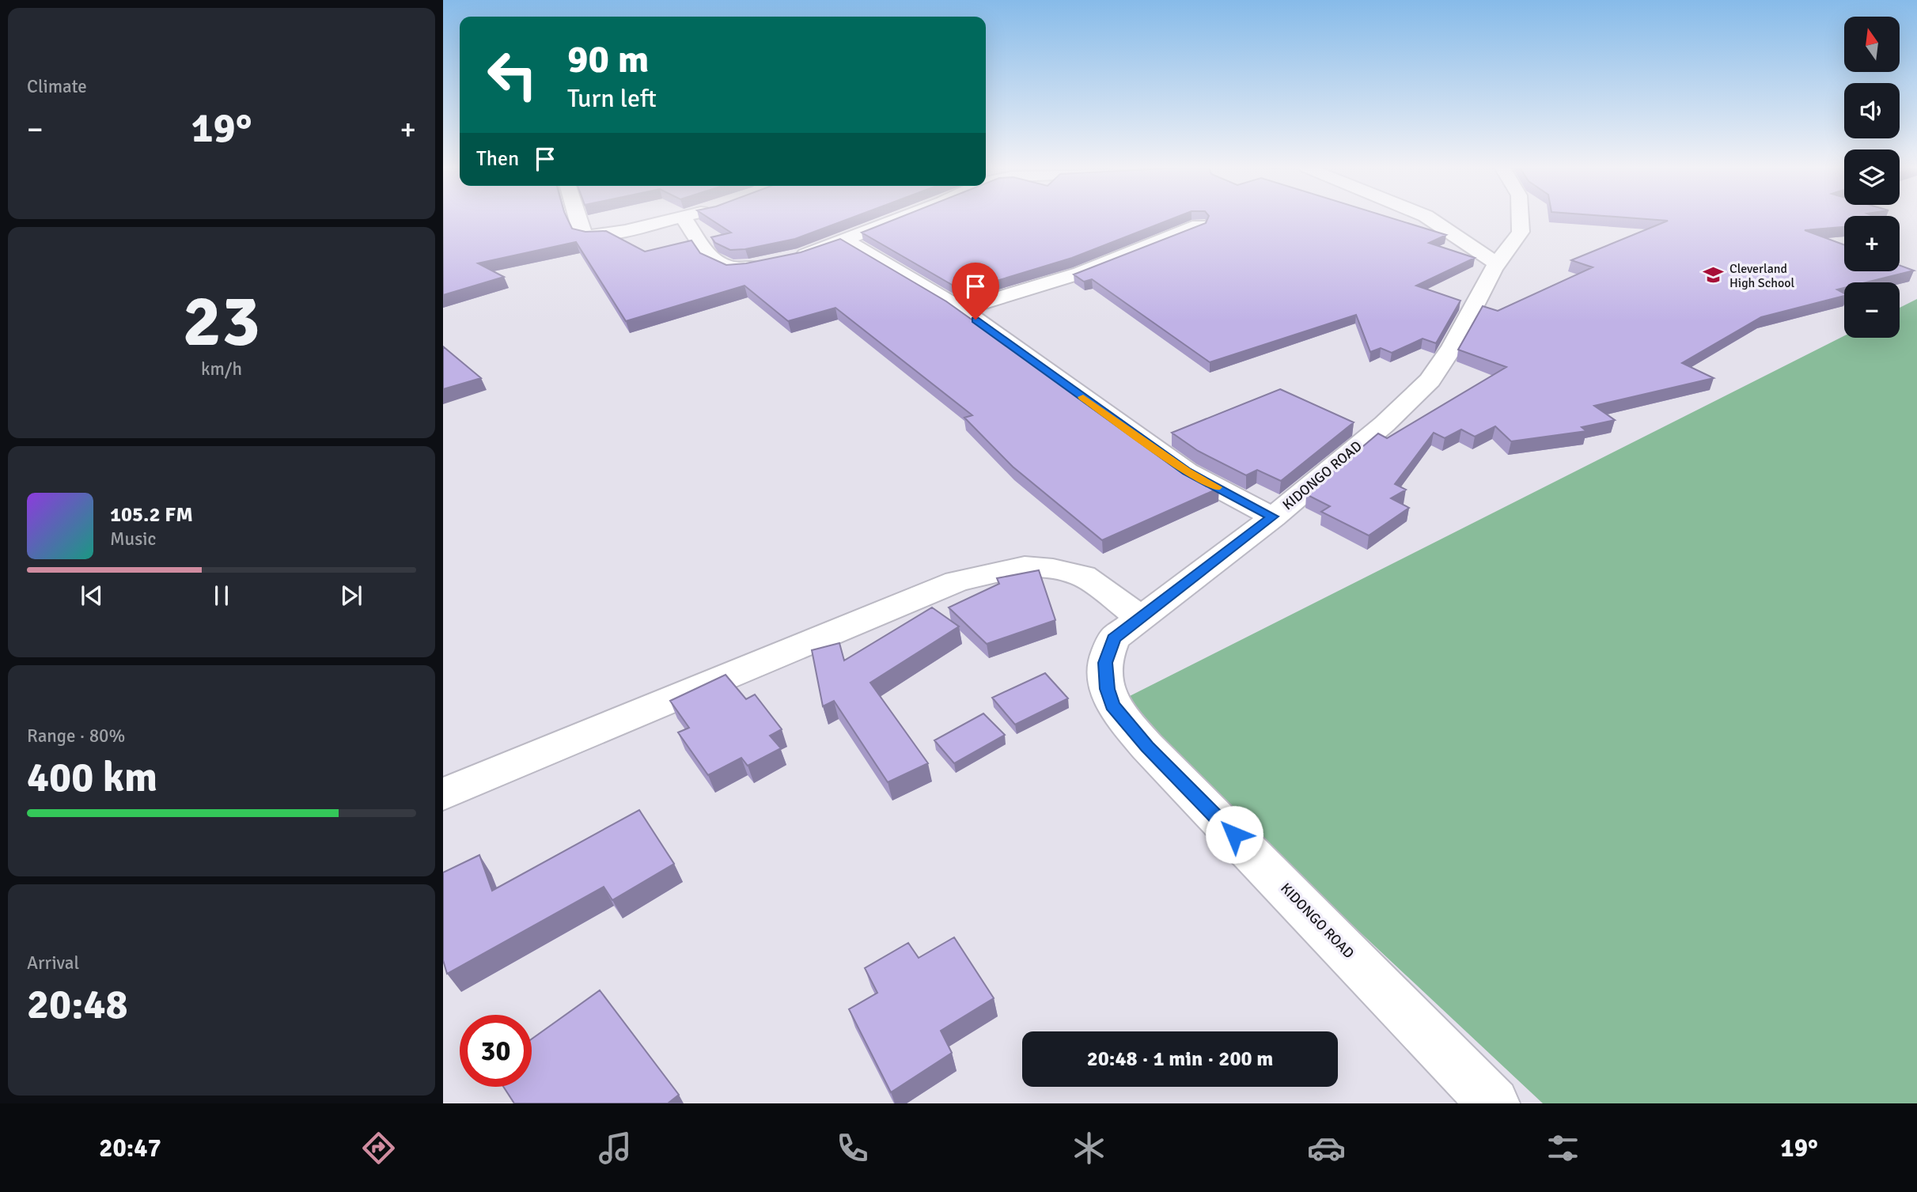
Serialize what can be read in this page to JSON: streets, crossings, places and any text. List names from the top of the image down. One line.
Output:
{"streets":{"street":["KIDONGO ROAD"]},"places":{"school or university":["Cleverland High School"]},"north":"top","page":{"tile":["Climate",["23","km/h"],["Range · 80%","400 km"],["Arrival","20:48"]],"map_buttons":["+","−"],"turn":["90 m","Turn left"],"heat":["−","19°","+"],"then":"Then","song":["105.2 FM","Music"],"limit":"30","trip":"20:48 · 1 min · 200 m","tabs":["20:47","19°"]}}
